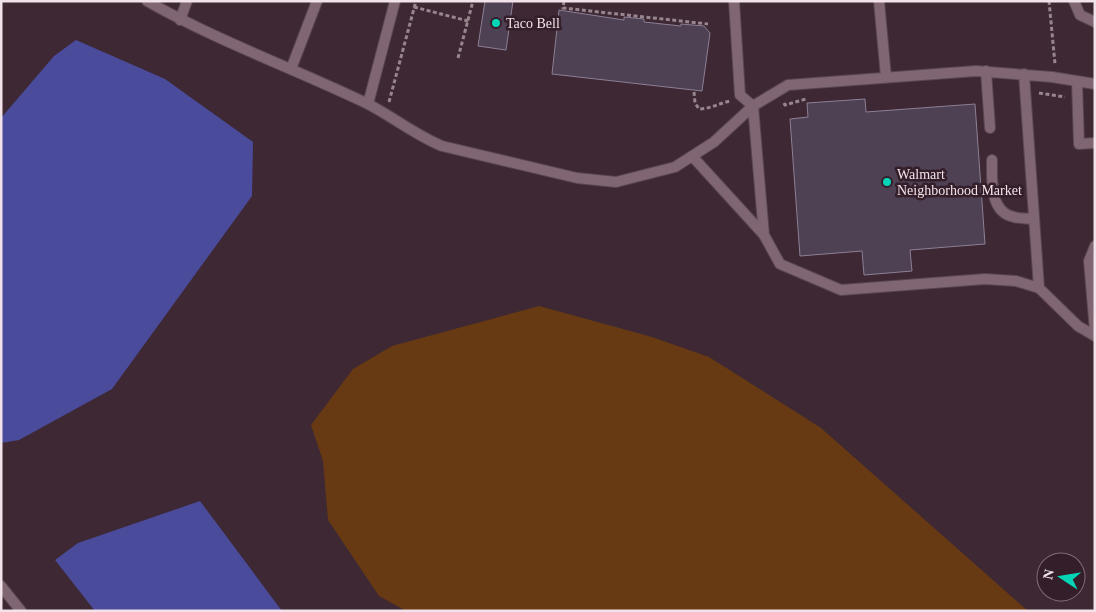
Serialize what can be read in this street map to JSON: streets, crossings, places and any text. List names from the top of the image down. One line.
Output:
{"places":["Taco Bell","Walmart Neighborhood Market"],"north":"left"}
